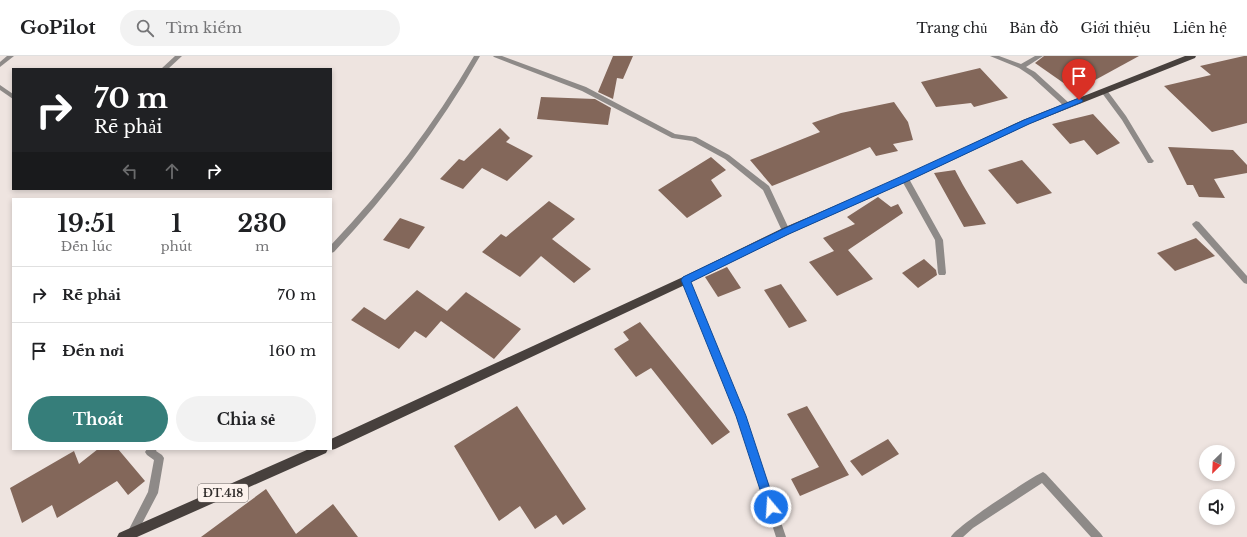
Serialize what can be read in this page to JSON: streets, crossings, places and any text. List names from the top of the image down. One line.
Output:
{"streets":{"main road":["ĐT.418"]},"north":"bottom left","page":{"header":"GoPilot","search":"Tìm kiếm","nav":["Trang chủ","Bản đồ","Giới thiệu","Liên hệ"],"turn":["70 m","Rẽ phải"],"eta":["19:51","Đến lúc","1","phút","230","m"],"list":[{"name":"Rẽ phải","value":"70 m"},{"name":"Đến nơi","value":"160 m"}],"buttons":["Thoát","Chia sẻ"]}}
